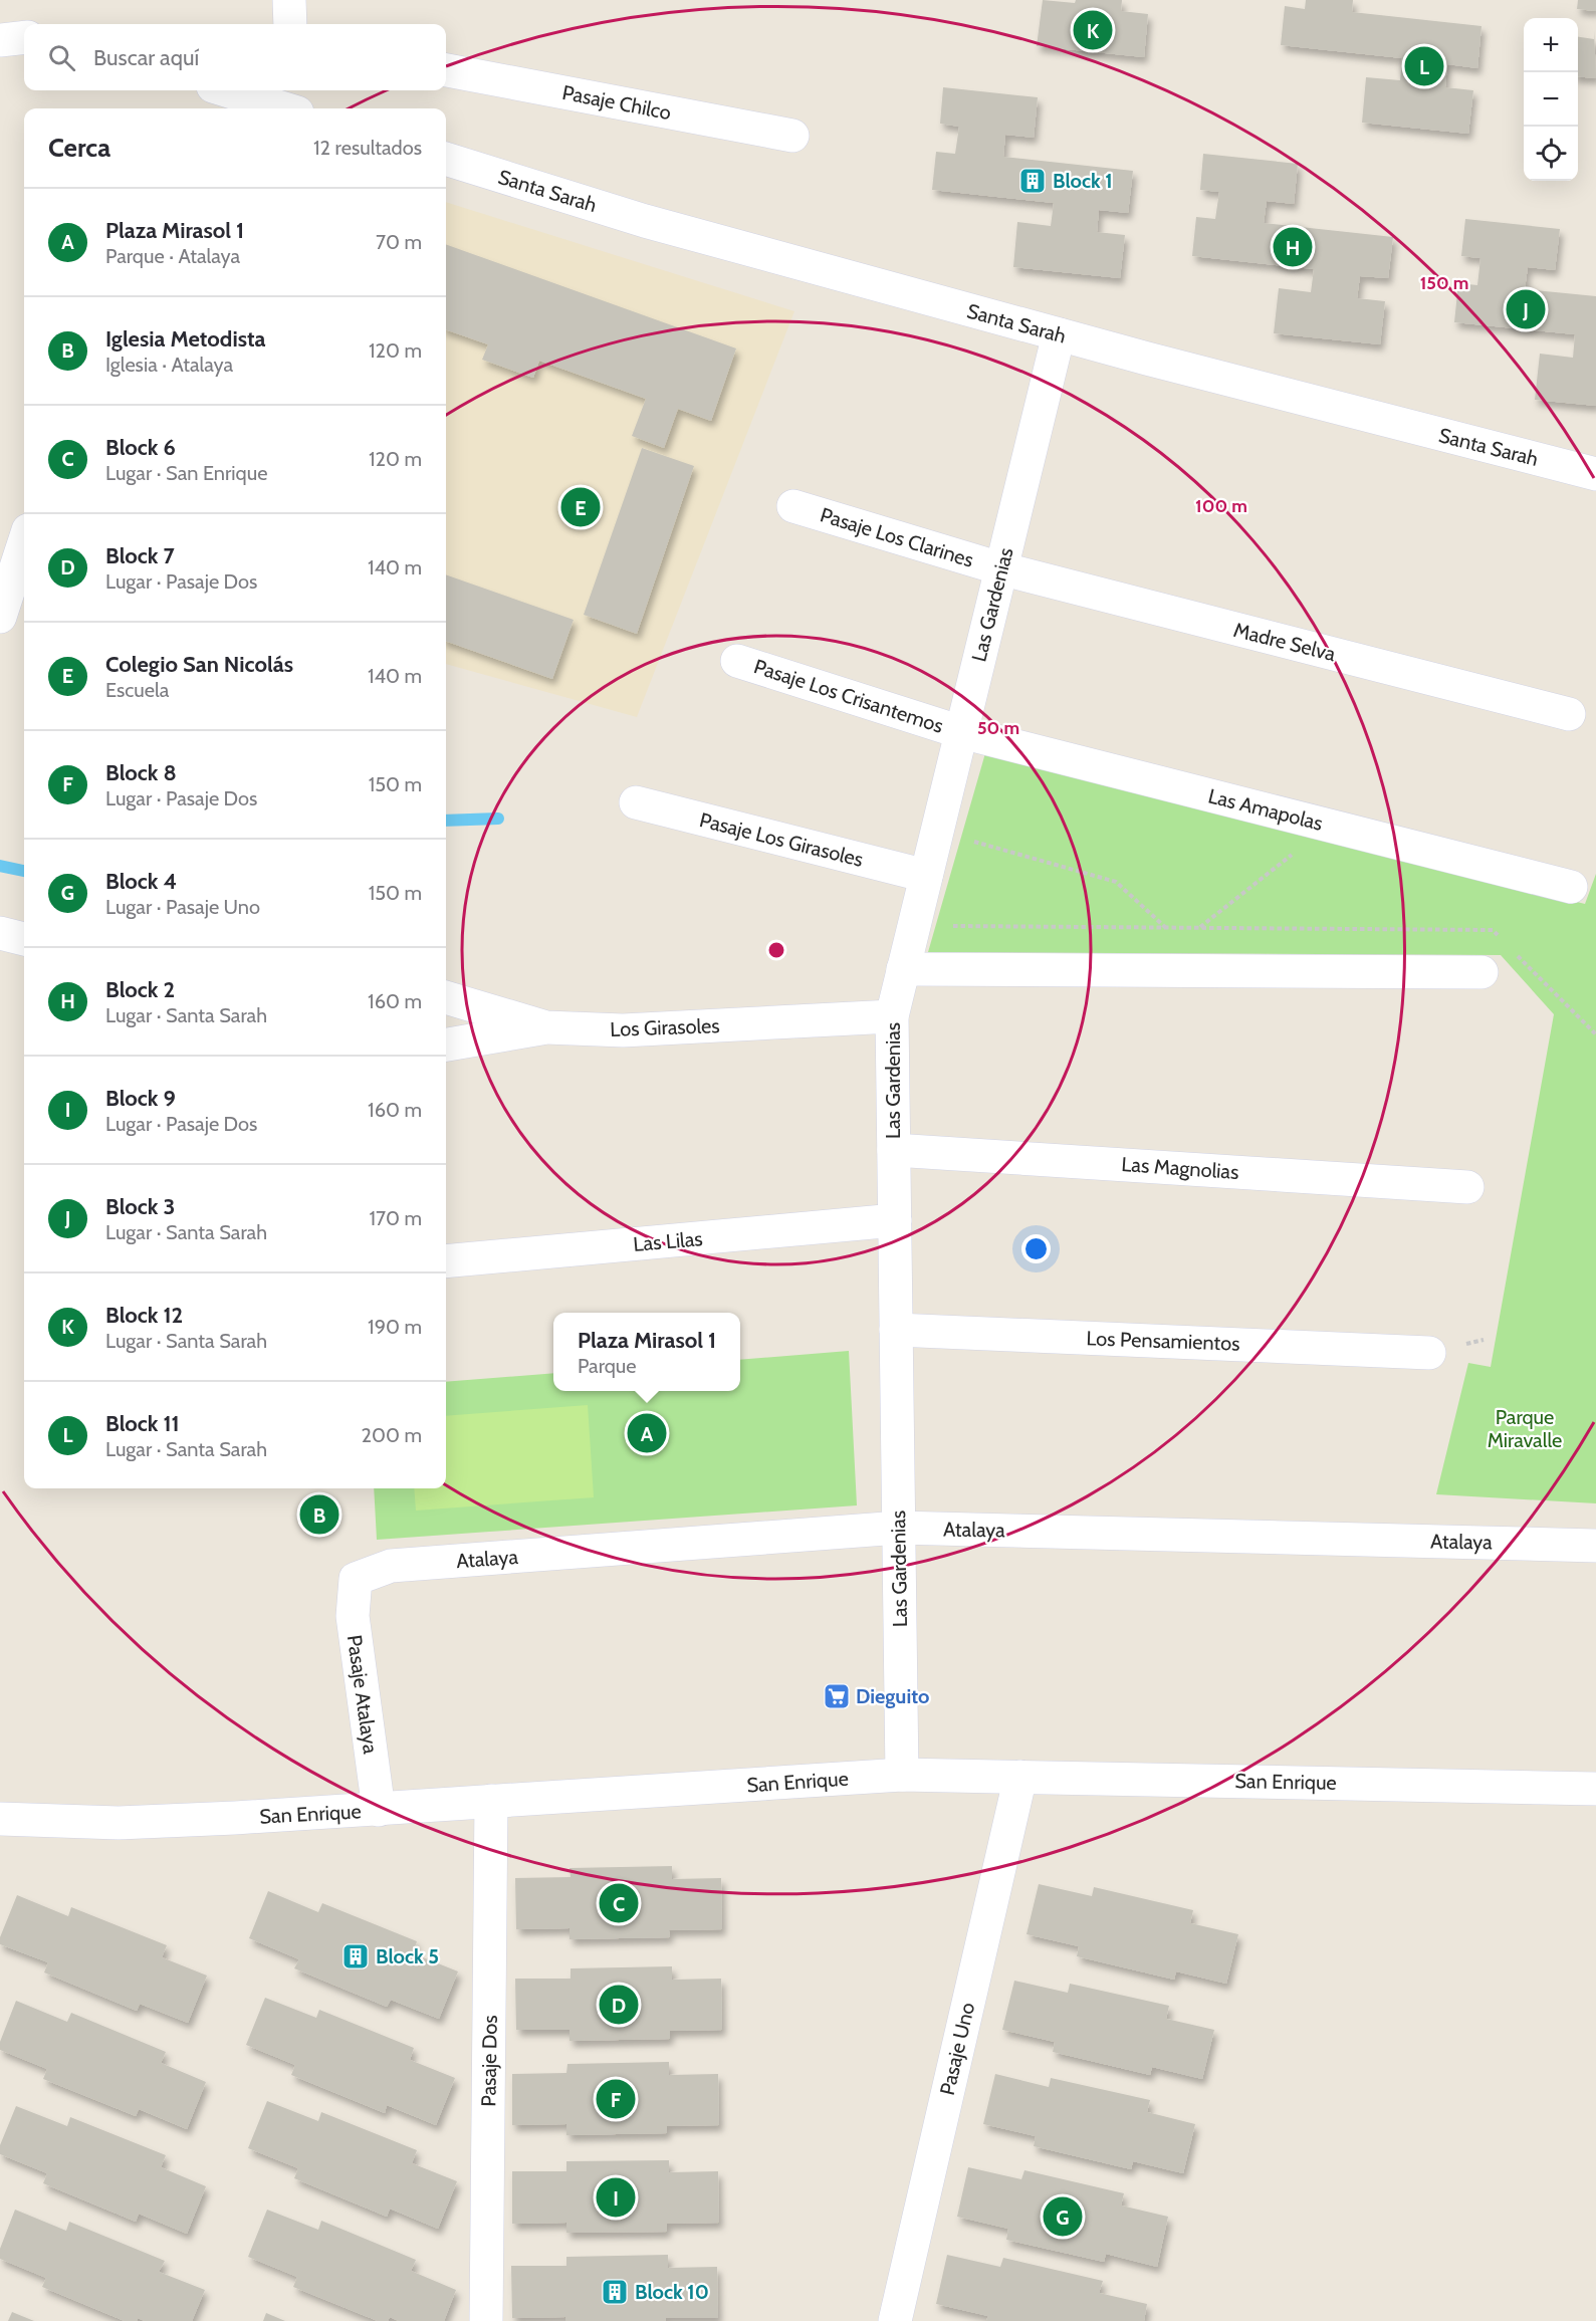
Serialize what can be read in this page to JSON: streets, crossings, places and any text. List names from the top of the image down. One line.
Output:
{"streets":{"street":["Pasaje Chilco","Santa Sarah","Pasaje Los Clarines","Las Gardenias","Madre Selva","Pasaje Los Crisantemos","Las Amapolas","Pasaje Los Girasoles","Los Girasoles","Las Magnolias","Las Lilas","Los Pensamientos","Atalaya","Pasaje Atalaya","San Enrique","Pasaje Uno","Pasaje Dos"]},"crossings":[["Santa Sarah","Las Gardenias"],["Pasaje Los Clarines","Las Gardenias"],["Pasaje Los Clarines","Madre Selva"],["Las Gardenias","Madre Selva"],["Las Gardenias","Pasaje Los Crisantemos"],["Las Gardenias","Las Amapolas"],["Las Gardenias","Pasaje Los Girasoles"],["Las Gardenias","Los Girasoles"],["Las Gardenias","Las Magnolias"],["Las Gardenias","Las Lilas"],["Las Gardenias","Los Pensamientos"],["Las Gardenias","Atalaya"],["Las Gardenias","San Enrique"],["Pasaje Los Crisantemos","Las Amapolas"],["Atalaya","Pasaje Atalaya"],["Pasaje Atalaya","San Enrique"],["San Enrique","Pasaje Uno"],["San Enrique","Pasaje Dos"]],"parks":["Parque Miravalle"],"places":{"building":["Block 1","Block 5","Block 10"],"supermarket":["Dieguito"]},"page":{"pins":["K","L","H","J","E","A","B","C","D","F","I","G"],"map_buttons":["+","−"],"search":"Buscar aquí","heading":["Cerca","12 resultados"],"list":[{"mark":"A","name":"Plaza Mirasol 1","note":"Parque · Atalaya","value":"70 m"},{"mark":"B","name":"Iglesia Metodista","note":"Iglesia · Atalaya","value":"120 m"},{"mark":"C","name":"Block 6","note":"Lugar · San Enrique","value":"120 m"},{"mark":"D","name":"Block 7","note":"Lugar · Pasaje Dos","value":"140 m"},{"mark":"E","name":"Colegio San Nicolás","note":"Escuela","value":"140 m"},{"mark":"F","name":"Block 8","note":"Lugar · Pasaje Dos","value":"150 m"},{"mark":"G","name":"Block 4","note":"Lugar · Pasaje Uno","value":"150 m"},{"mark":"H","name":"Block 2","note":"Lugar · Santa Sarah","value":"160 m"},{"mark":"I","name":"Block 9","note":"Lugar · Pasaje Dos","value":"160 m"},{"mark":"J","name":"Block 3","note":"Lugar · Santa Sarah","value":"170 m"},{"mark":"K","name":"Block 12","note":"Lugar · Santa Sarah","value":"190 m"},{"mark":"L","name":"Block 11","note":"Lugar · Santa Sarah","value":"200 m"}],"popup":["Plaza Mirasol 1","Parque"]},"rings":["150 m","100 m","50 m"]}
